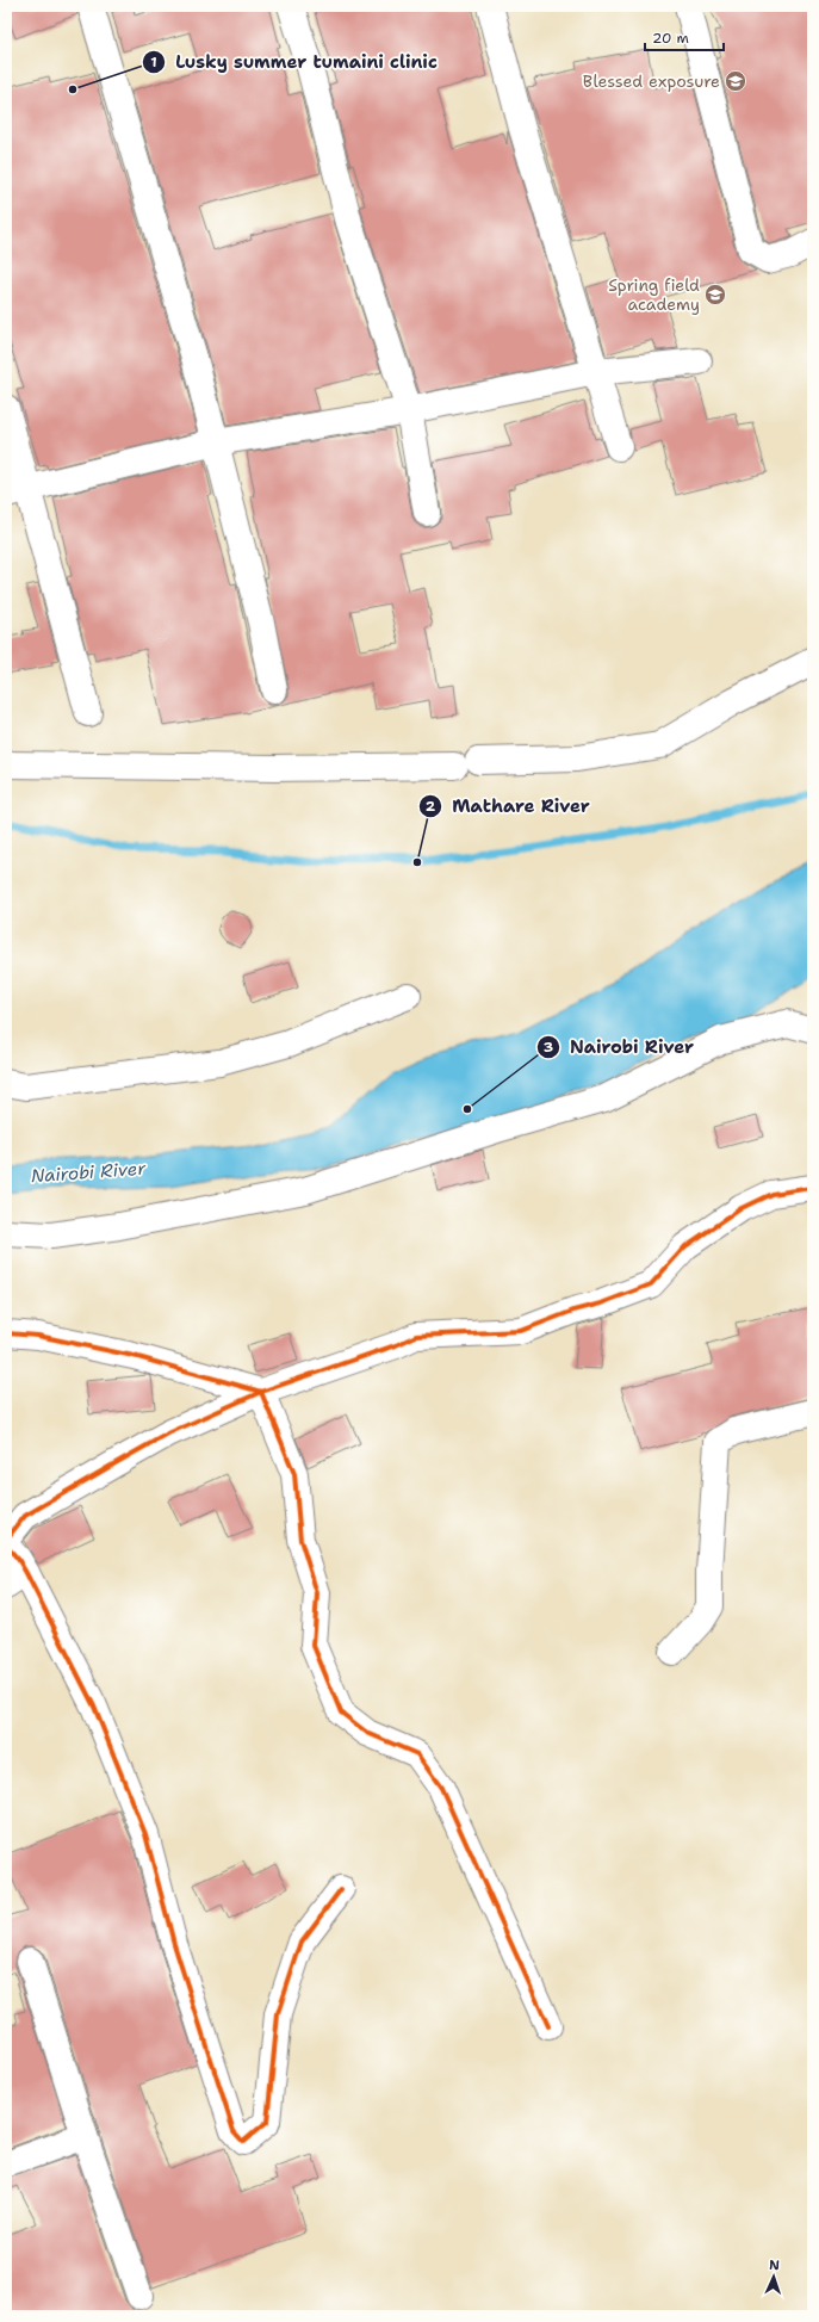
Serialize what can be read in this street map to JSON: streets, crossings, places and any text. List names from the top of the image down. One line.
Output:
{"water":["Nairobi River"],"places":{"school or university":["Blessed exposure","Spring field academy"],"other":["Lusky summer tumaini clinic","Mathare River","Nairobi River"]},"scale_bar":"20 m","north":"top"}
